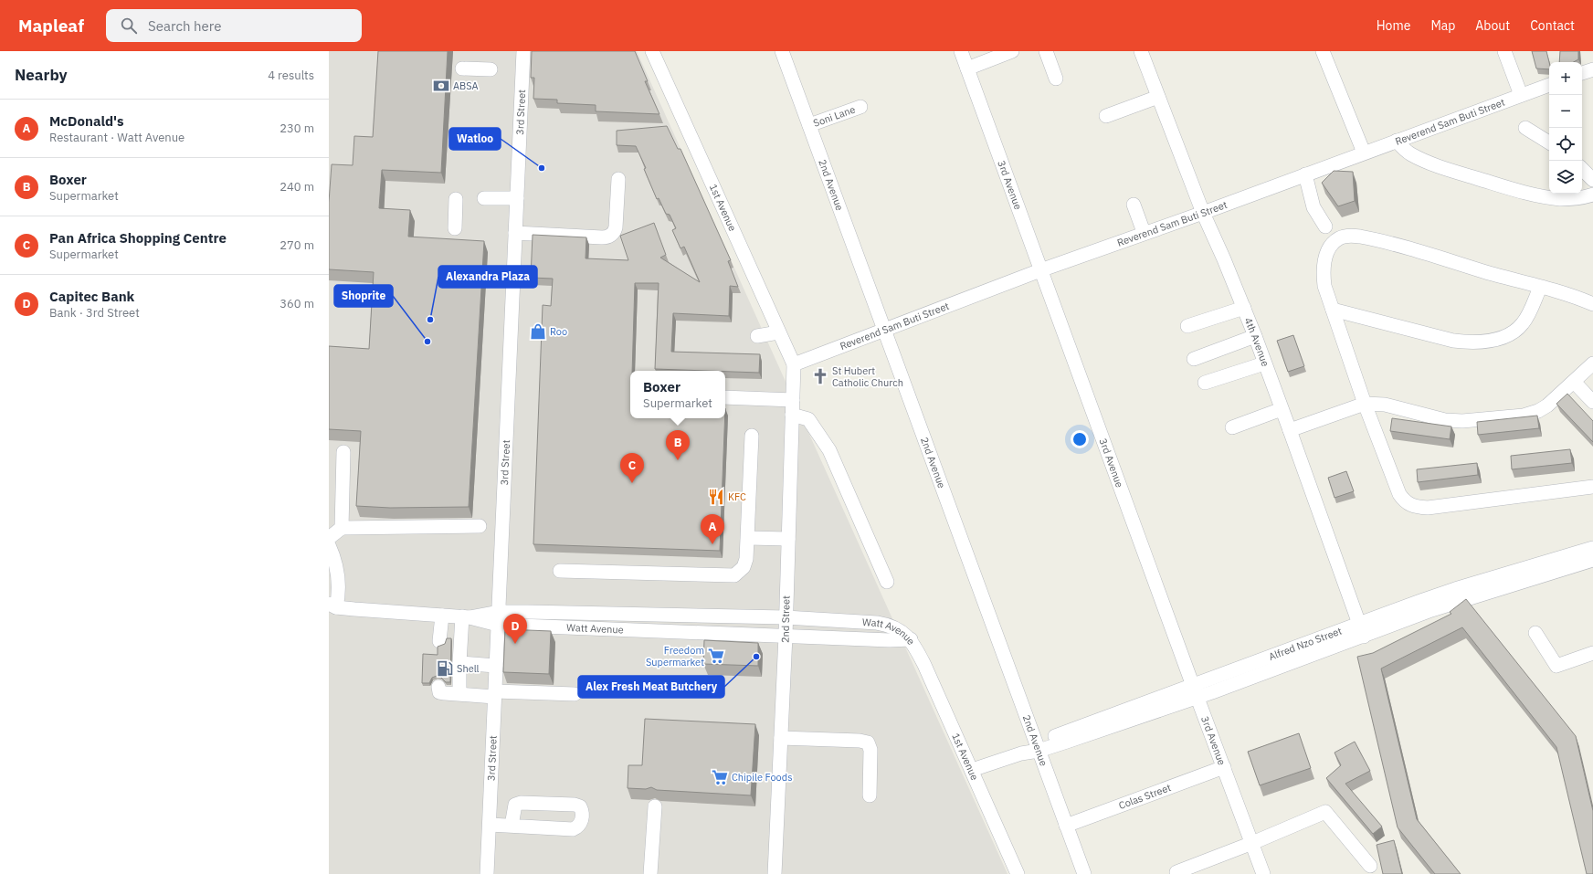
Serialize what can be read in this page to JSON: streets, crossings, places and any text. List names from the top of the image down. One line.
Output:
{"streets":{"street":["3rd Street","Soni Lane","Reverend Sam Buti Street","2nd Avenue","3rd Avenue","1st Avenue","4th Avenue","2nd Street","Watt Avenue","Alfred Nzo Street","Colas Street"]},"crossings":[["3rd Street","Watt Avenue"],["Soni Lane","2nd Avenue"],["Reverend Sam Buti Street","2nd Avenue"],["Reverend Sam Buti Street","3rd Avenue"],["Reverend Sam Buti Street","1st Avenue"],["Reverend Sam Buti Street","4th Avenue"],["Reverend Sam Buti Street","2nd Street"],["2nd Avenue","Alfred Nzo Street"],["2nd Avenue","Colas Street"],["3rd Avenue","Alfred Nzo Street"],["3rd Avenue","Colas Street"],["1st Avenue","2nd Street"],["1st Avenue","Watt Avenue"],["1st Avenue","Alfred Nzo Street"],["4th Avenue","Alfred Nzo Street"],["2nd Street","Watt Avenue"]],"places":{"bank":["ABSA"],"other":["Watloo","Alexandra Plaza","Shoprite","Alex Fresh Meat Butchery"],"shop":["Roo"],"church":["St Hubert Catholic Church"],"restaurant":["KFC"],"supermarket":["Freedom Supermarket","Chipile Foods"],"fuel station":["Shell"]},"page":{"header":"Mapleaf","search":"Search here","nav":["Home","Map","About","Contact"],"heading":["Nearby","4 results"],"map_buttons":["+","−"],"list":[{"mark":"A","name":"McDonald's","note":"Restaurant · Watt Avenue","value":"230 m"},{"mark":"B","name":"Boxer","note":"Supermarket","value":"240 m"},{"mark":"C","name":"Pan Africa Shopping Centre","note":"Supermarket","value":"270 m"},{"mark":"D","name":"Capitec Bank","note":"Bank · 3rd Street","value":"360 m"}],"popup":["Boxer","Supermarket"],"pins":["B","C","A","D"]}}
